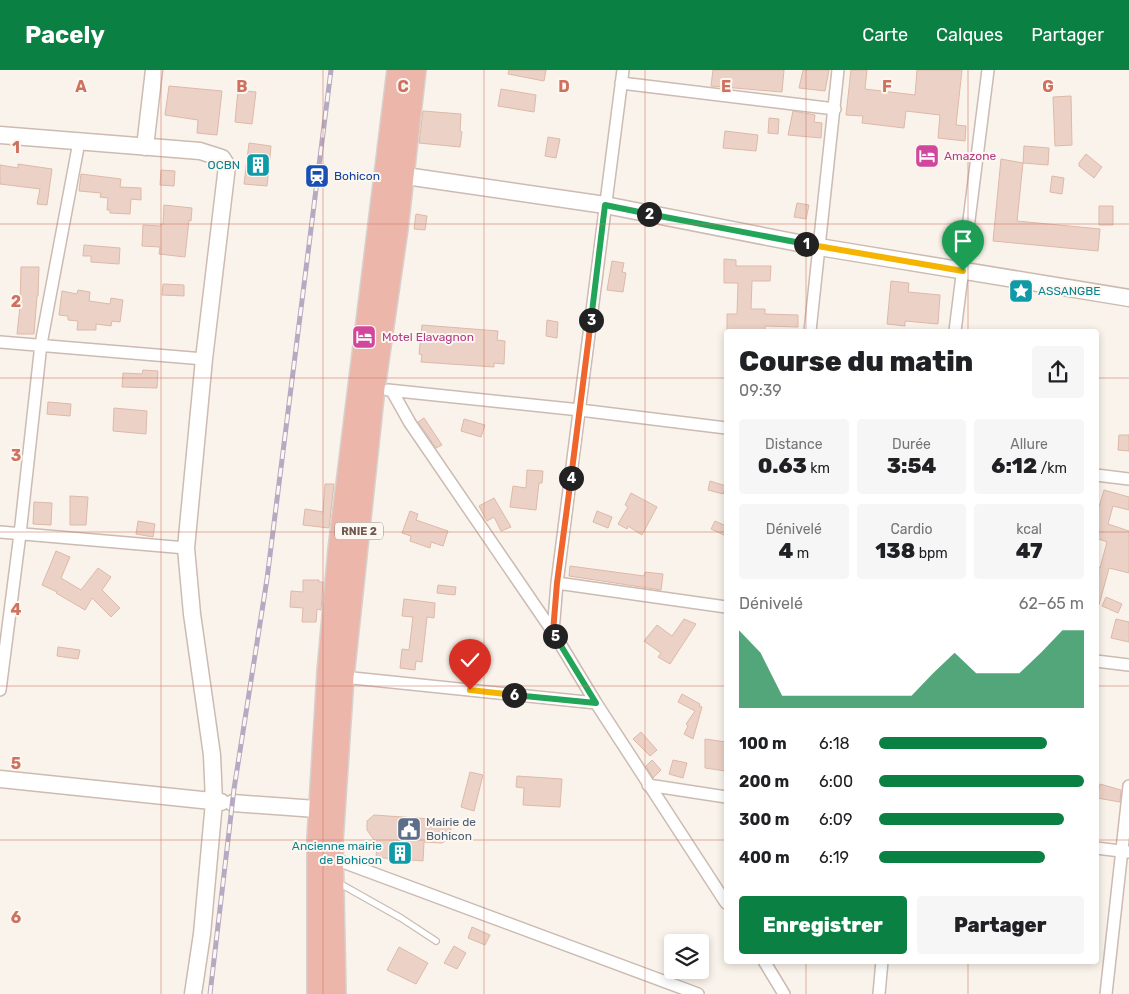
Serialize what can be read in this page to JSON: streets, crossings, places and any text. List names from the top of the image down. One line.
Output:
{"streets":{"highway":["RNIE 2"]},"places":{"hotel":["Amazone","Motel Elavagnon"],"building":["OCBN","Ancienne mairie de Bohicon"],"station":["Bohicon"],"place":["ASSANGBE"],"public building":["Mairie de Bohicon"]},"page":{"header":"Pacely","nav":["Carte","Calques","Partager"],"pins":["2","1","3","4","5","6"],"heading":["Course du matin","09:39"],"stats":[["Distance","0.63 km"],["Durée","3:54"],["Allure","6:12 /km"],["Dénivelé","4 m"],["Cardio","138 bpm"],["kcal","47"]],"chart":["Dénivelé","62–65 m"],"list":[{"name":"100 m","note":"6:18"},{"name":"200 m","note":"6:00"},{"name":"300 m","note":"6:09"},{"name":"400 m","note":"6:19"}],"buttons":["Enregistrer","Partager"]},"grid":{"columns":["A","B","C","D","E","F","G"],"rows":["1","2","3","4","5","6"]}}
